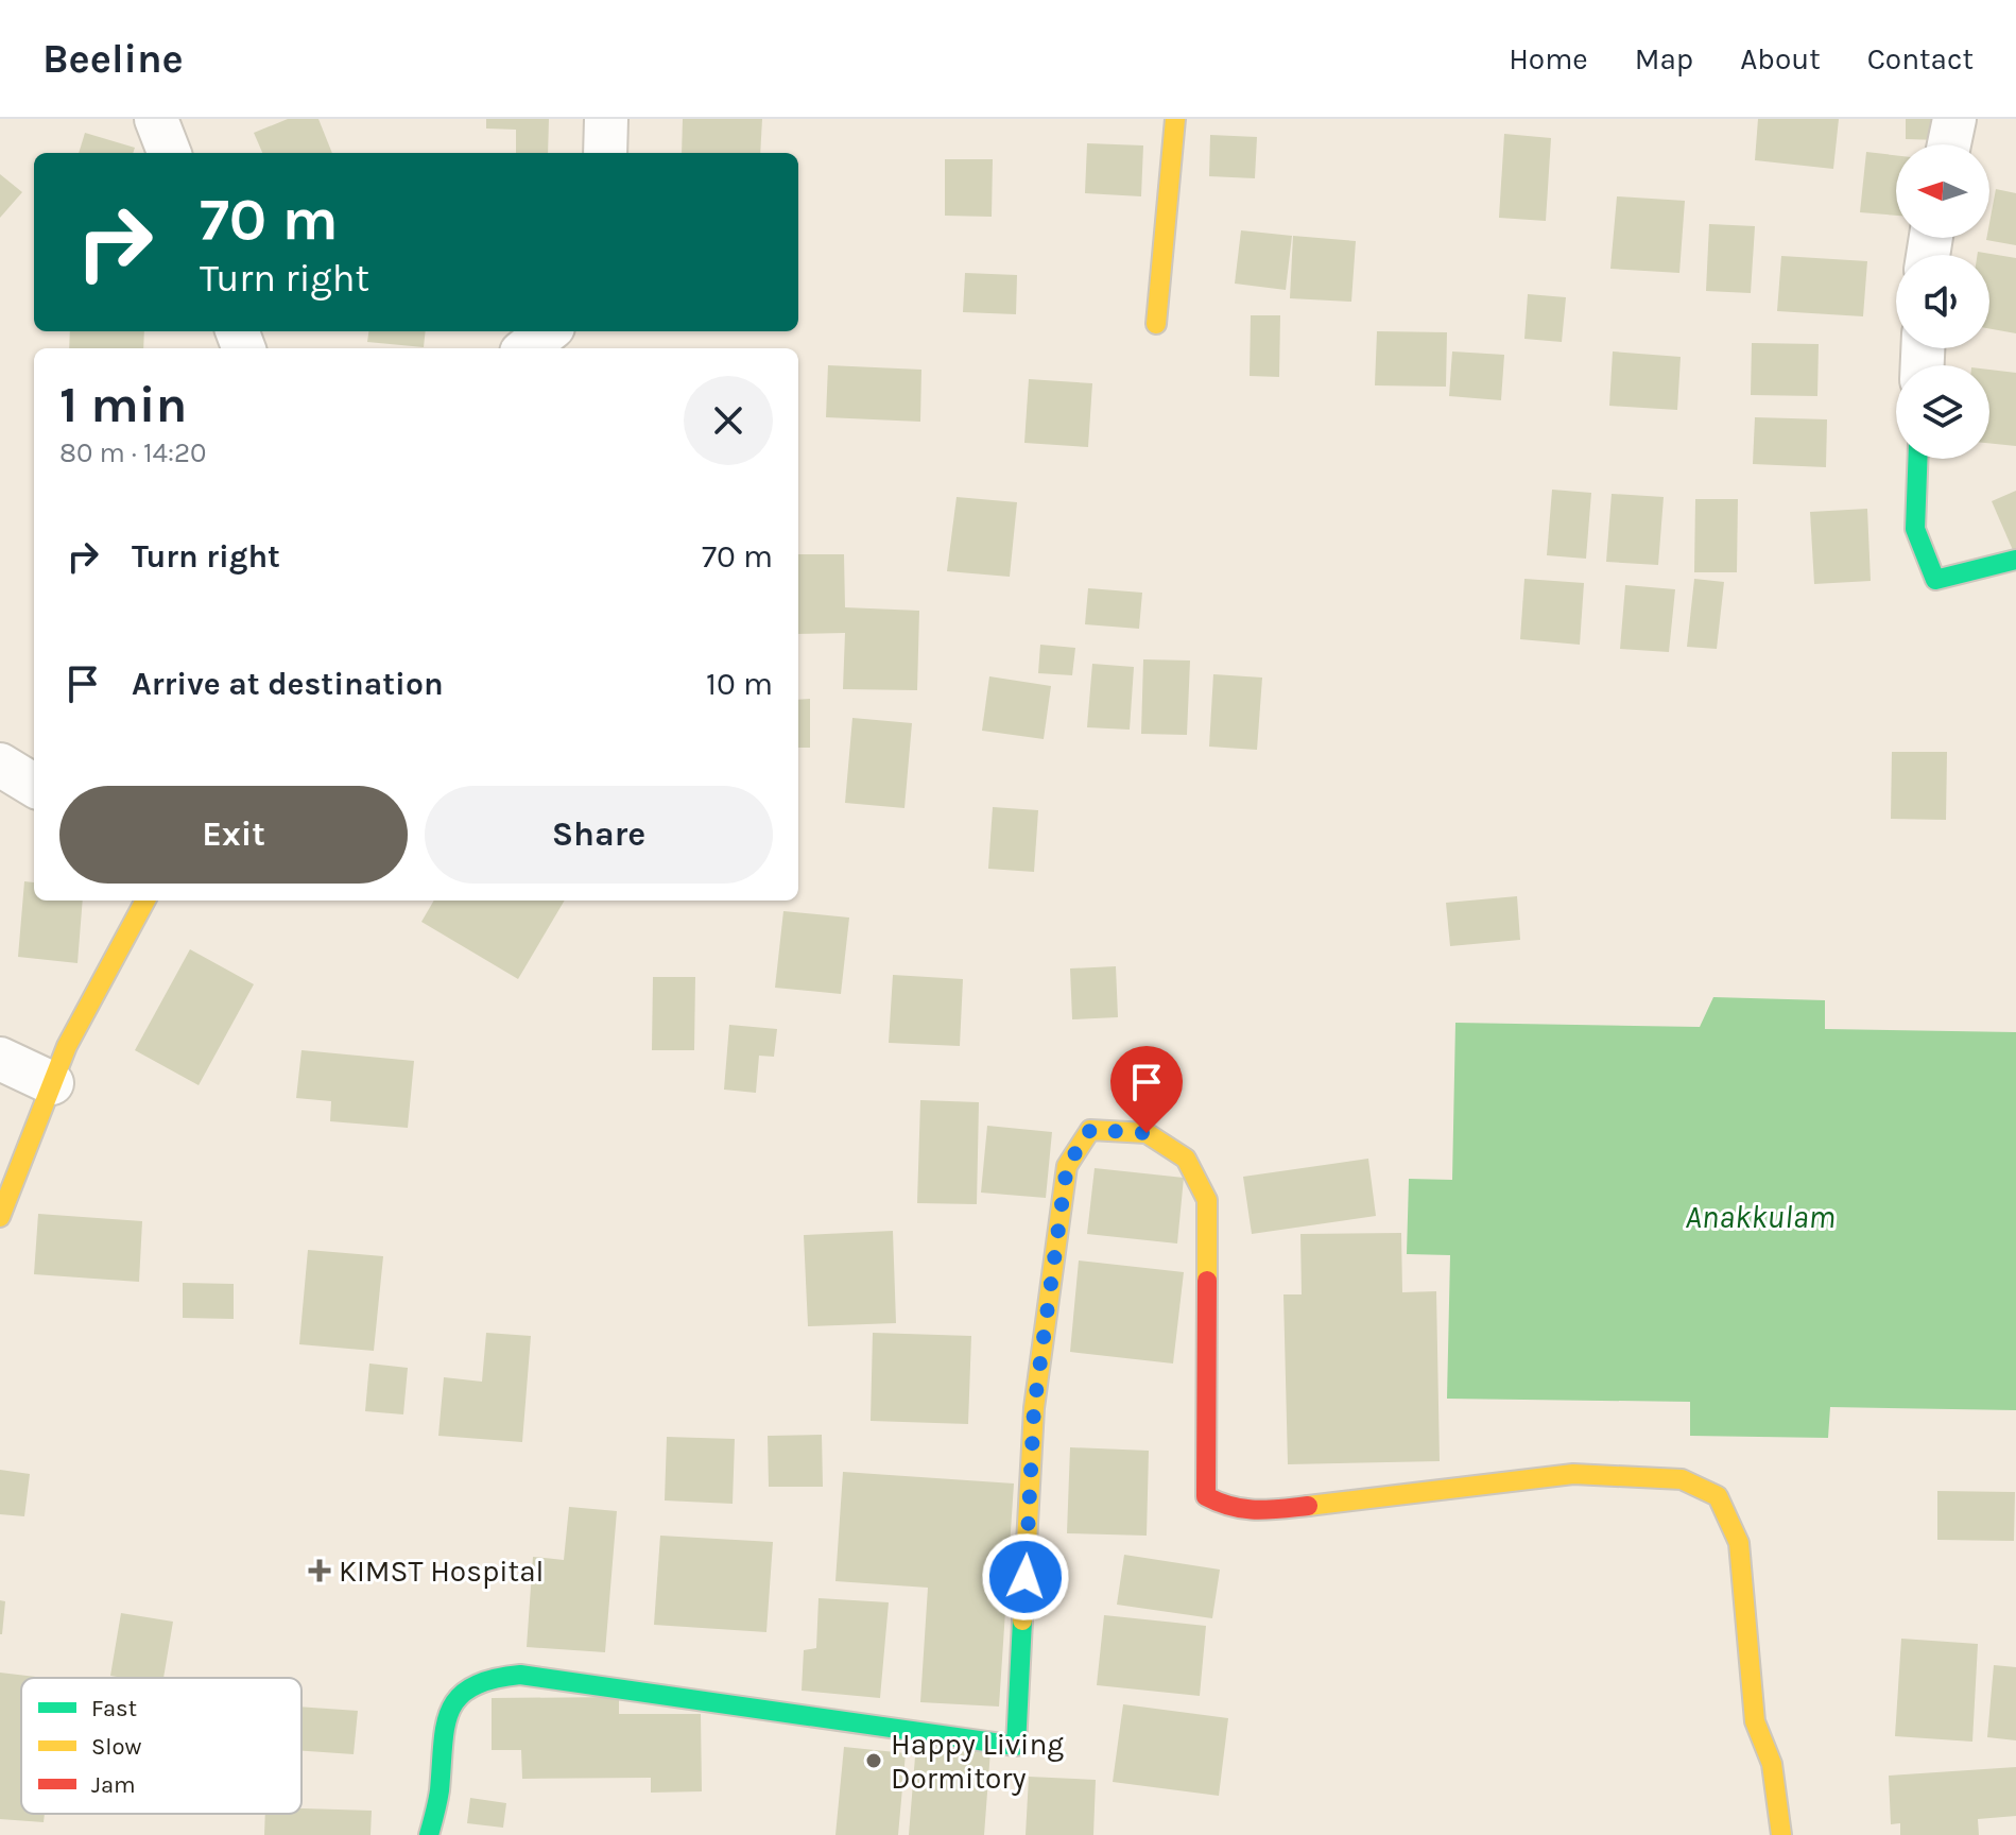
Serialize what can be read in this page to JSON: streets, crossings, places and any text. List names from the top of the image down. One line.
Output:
{"water":["Anakkulam"],"places":{"health":["KIMST Hospital"],"other":["Happy Living Dormitory"]},"legend":["Fast","Slow","Jam"],"north":"left","page":{"header":"Beeline","nav":["Home","Map","About","Contact"],"turn":["70 m","Turn right"],"heading":["1 min","80 m · 14:20"],"list":[{"name":"Turn right","value":"70 m"},{"name":"Arrive at destination","value":"10 m"}],"buttons":["Exit","Share"]}}
